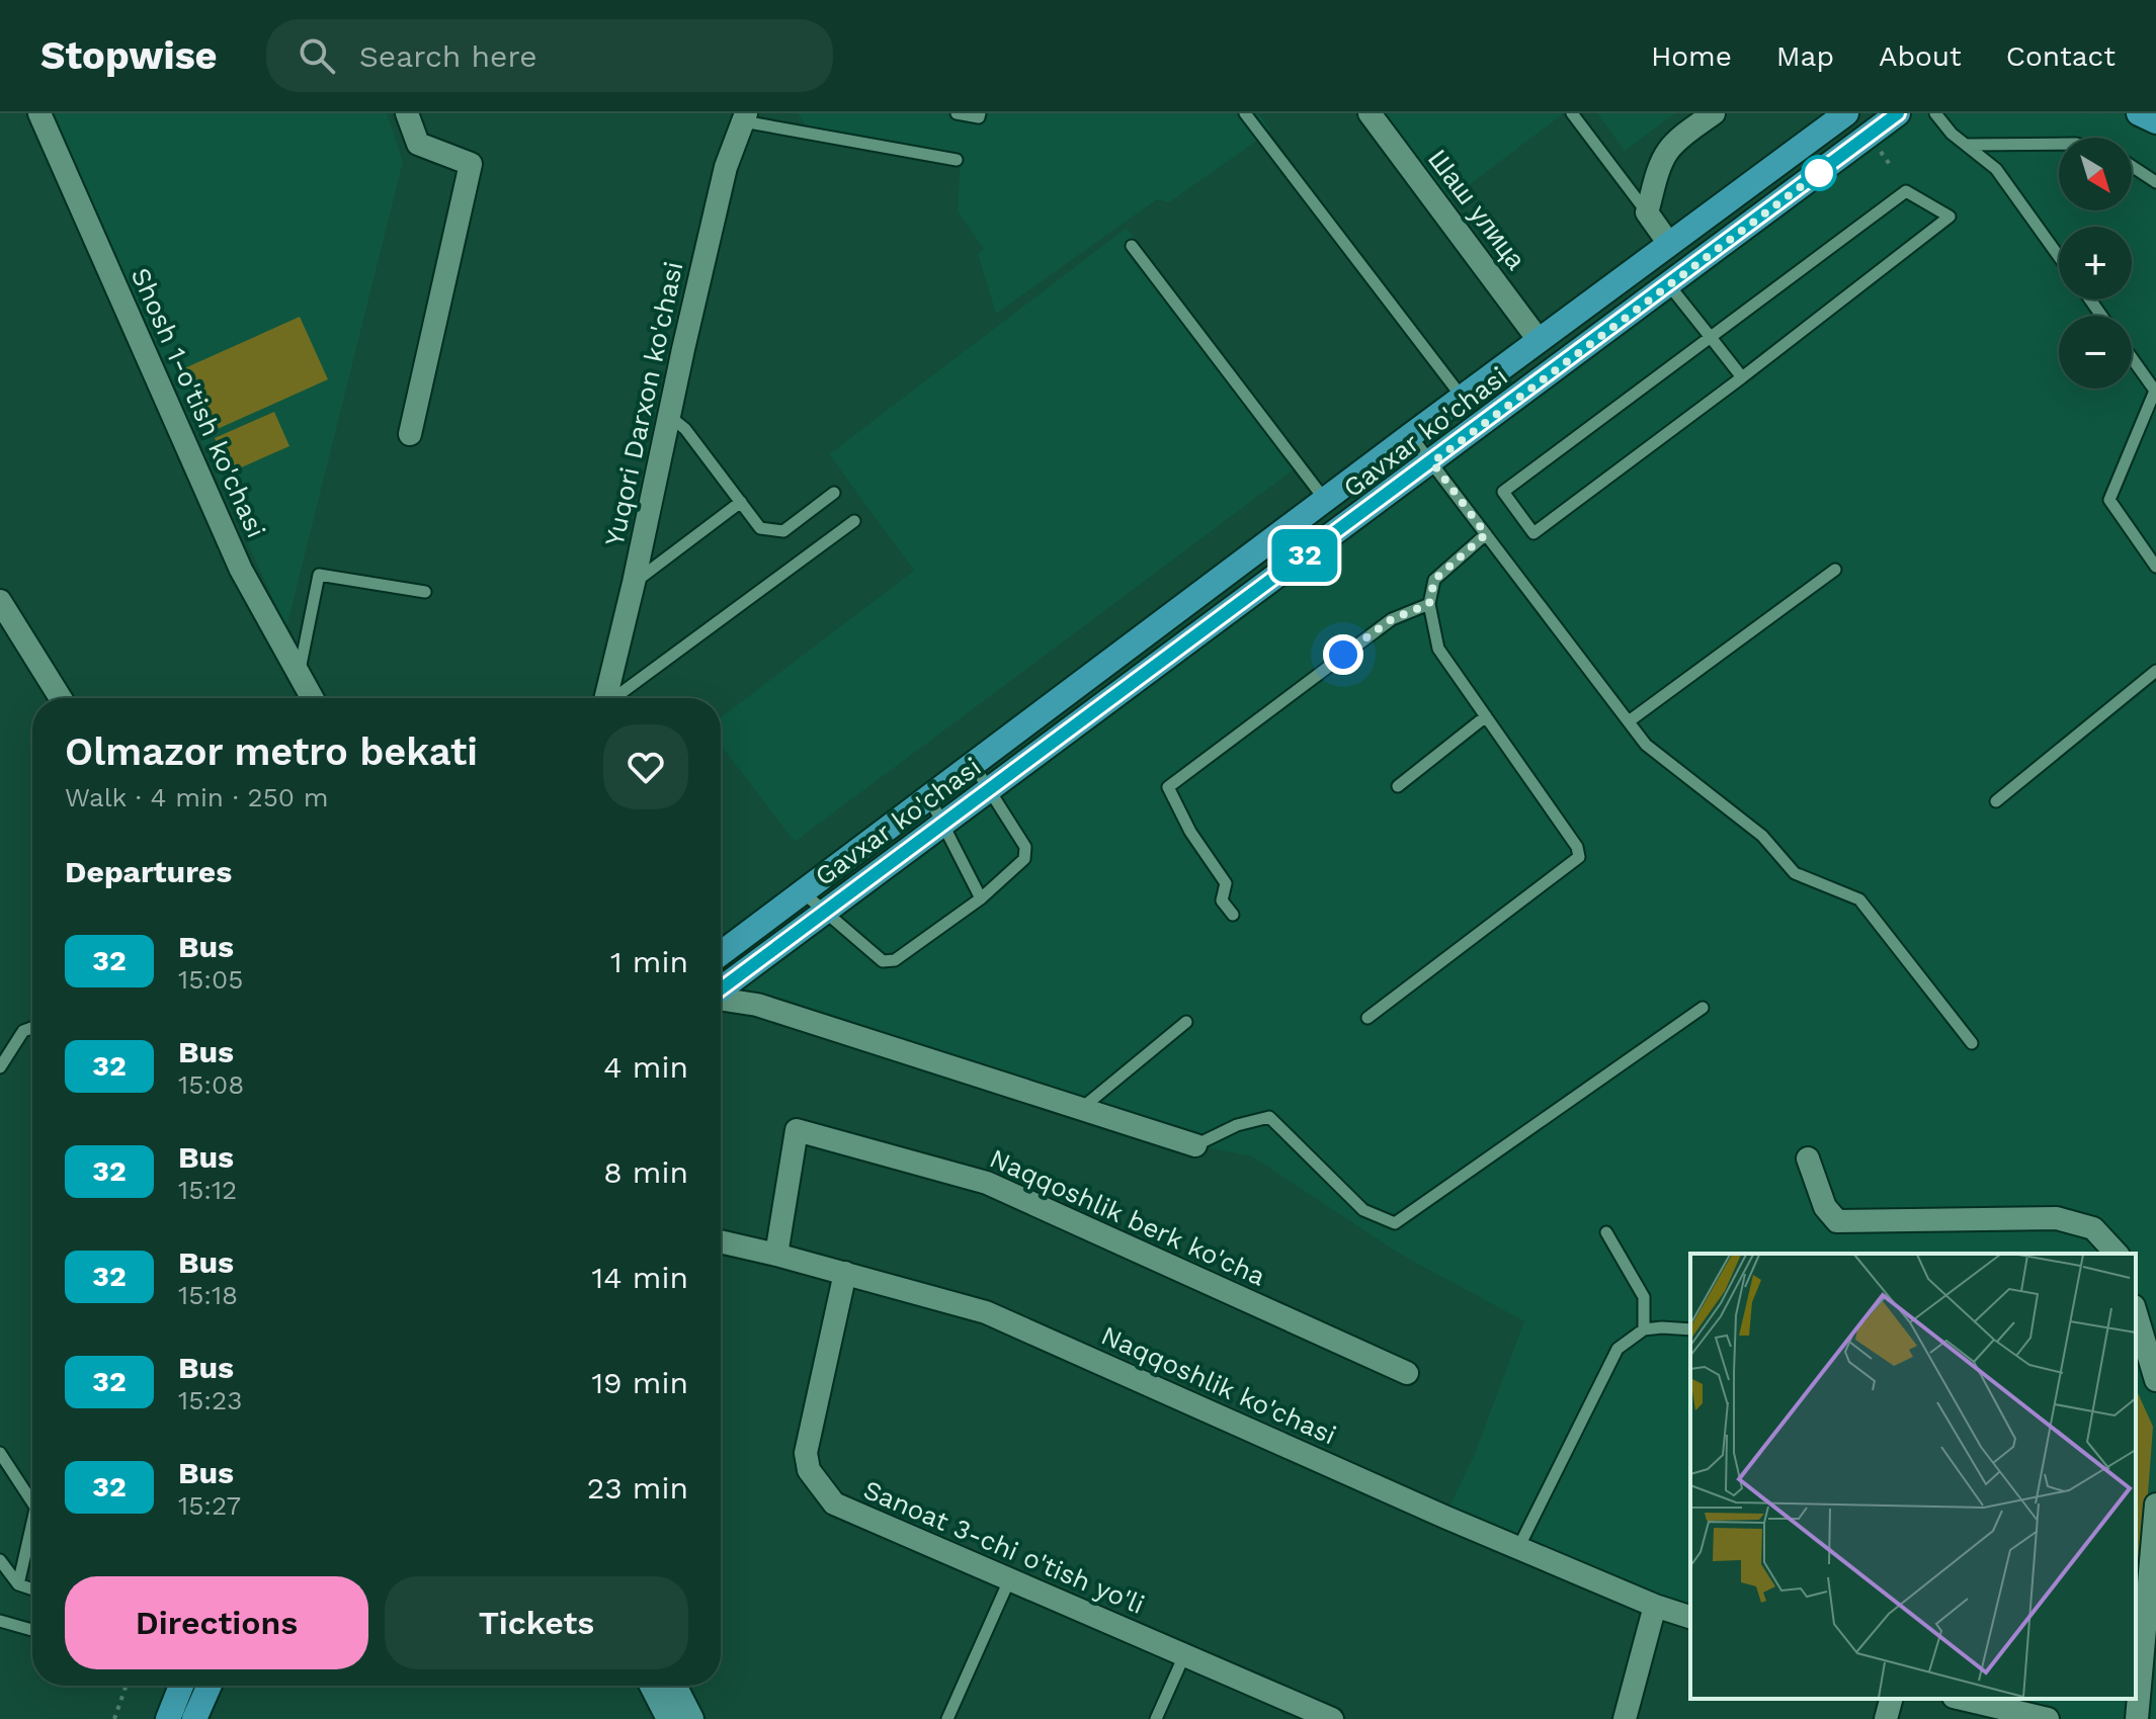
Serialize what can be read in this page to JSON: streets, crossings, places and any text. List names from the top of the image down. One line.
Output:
{"streets":{"main road":["Gavxar ko'chasi"],"street":["Шаш улица","Shosh 1-o'tish ko'chasi","Yuqori Darxon ko'chasi","Naqqoshlik berk ko'cha","Naqqoshlik ko'chasi","Sanoat 3-chi o'tish yo'li"]},"crossings":[["Шаш улица","Gavxar ko'chasi"],["Naqqoshlik berk ko'cha","Naqqoshlik ko'chasi"],["Naqqoshlik ko'chasi","Sanoat 3-chi o'tish yo'li"]],"lines":["bus line 32"],"north":"bottom right","page":{"header":"Stopwise","search":"Search here","nav":["Home","Map","About","Contact"],"on_map":"32","map_buttons":["+","−"],"heading":[["Olmazor metro bekati","Walk · 4 min · 250 m"],"Departures"],"list":[{"mark":"32","name":"Bus","note":"15:05","value":"1 min"},{"mark":"32","name":"Bus","note":"15:08","value":"4 min"},{"mark":"32","name":"Bus","note":"15:12","value":"8 min"},{"mark":"32","name":"Bus","note":"15:18","value":"14 min"},{"mark":"32","name":"Bus","note":"15:23","value":"19 min"},{"mark":"32","name":"Bus","note":"15:27","value":"23 min"}],"buttons":["Directions","Tickets"]}}
